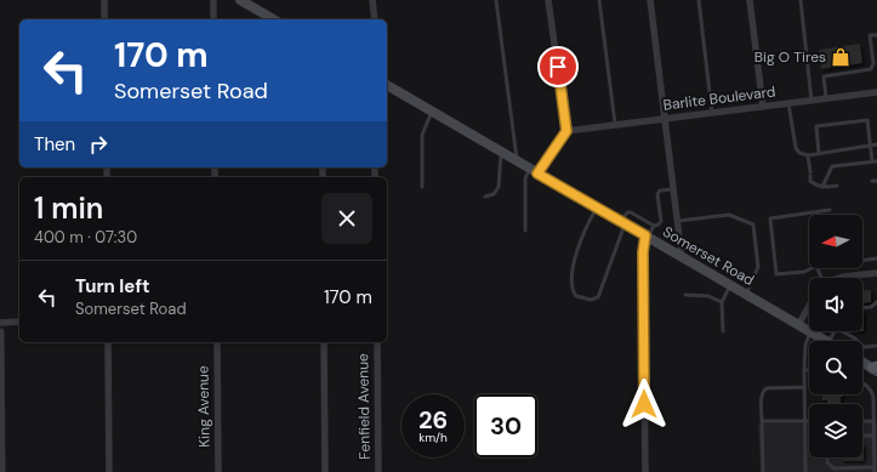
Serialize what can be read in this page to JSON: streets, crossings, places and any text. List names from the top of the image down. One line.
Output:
{"streets":{"main road":["Somerset Road"],"street":["Barlite Boulevard","King Avenue","Fenfield Avenue"]},"places":{"shop":["Big O Tires"]},"north":"left","page":{"turn":["170 m","Somerset Road"],"then":"Then","heading":["1 min","400 m · 07:30"],"list":[{"name":"Turn left","note":"Somerset Road","value":"170 m"}],"speed":"26 km/h","limit":"30"}}
